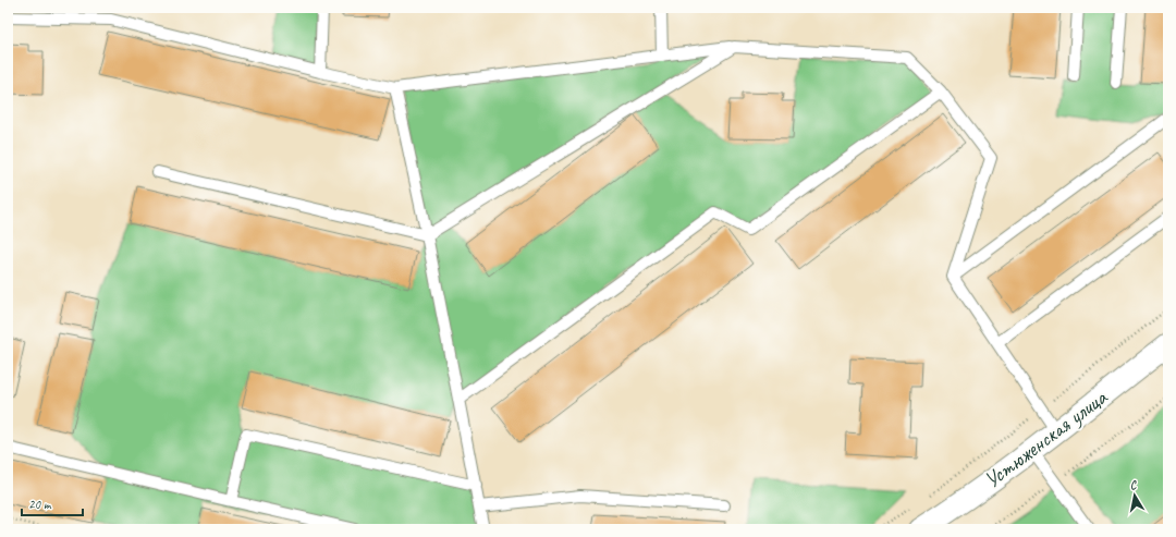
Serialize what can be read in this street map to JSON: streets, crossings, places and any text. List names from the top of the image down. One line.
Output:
{"streets":{"street":["Устюженская улица"]},"scale_bar":"20 m","north":"top"}
